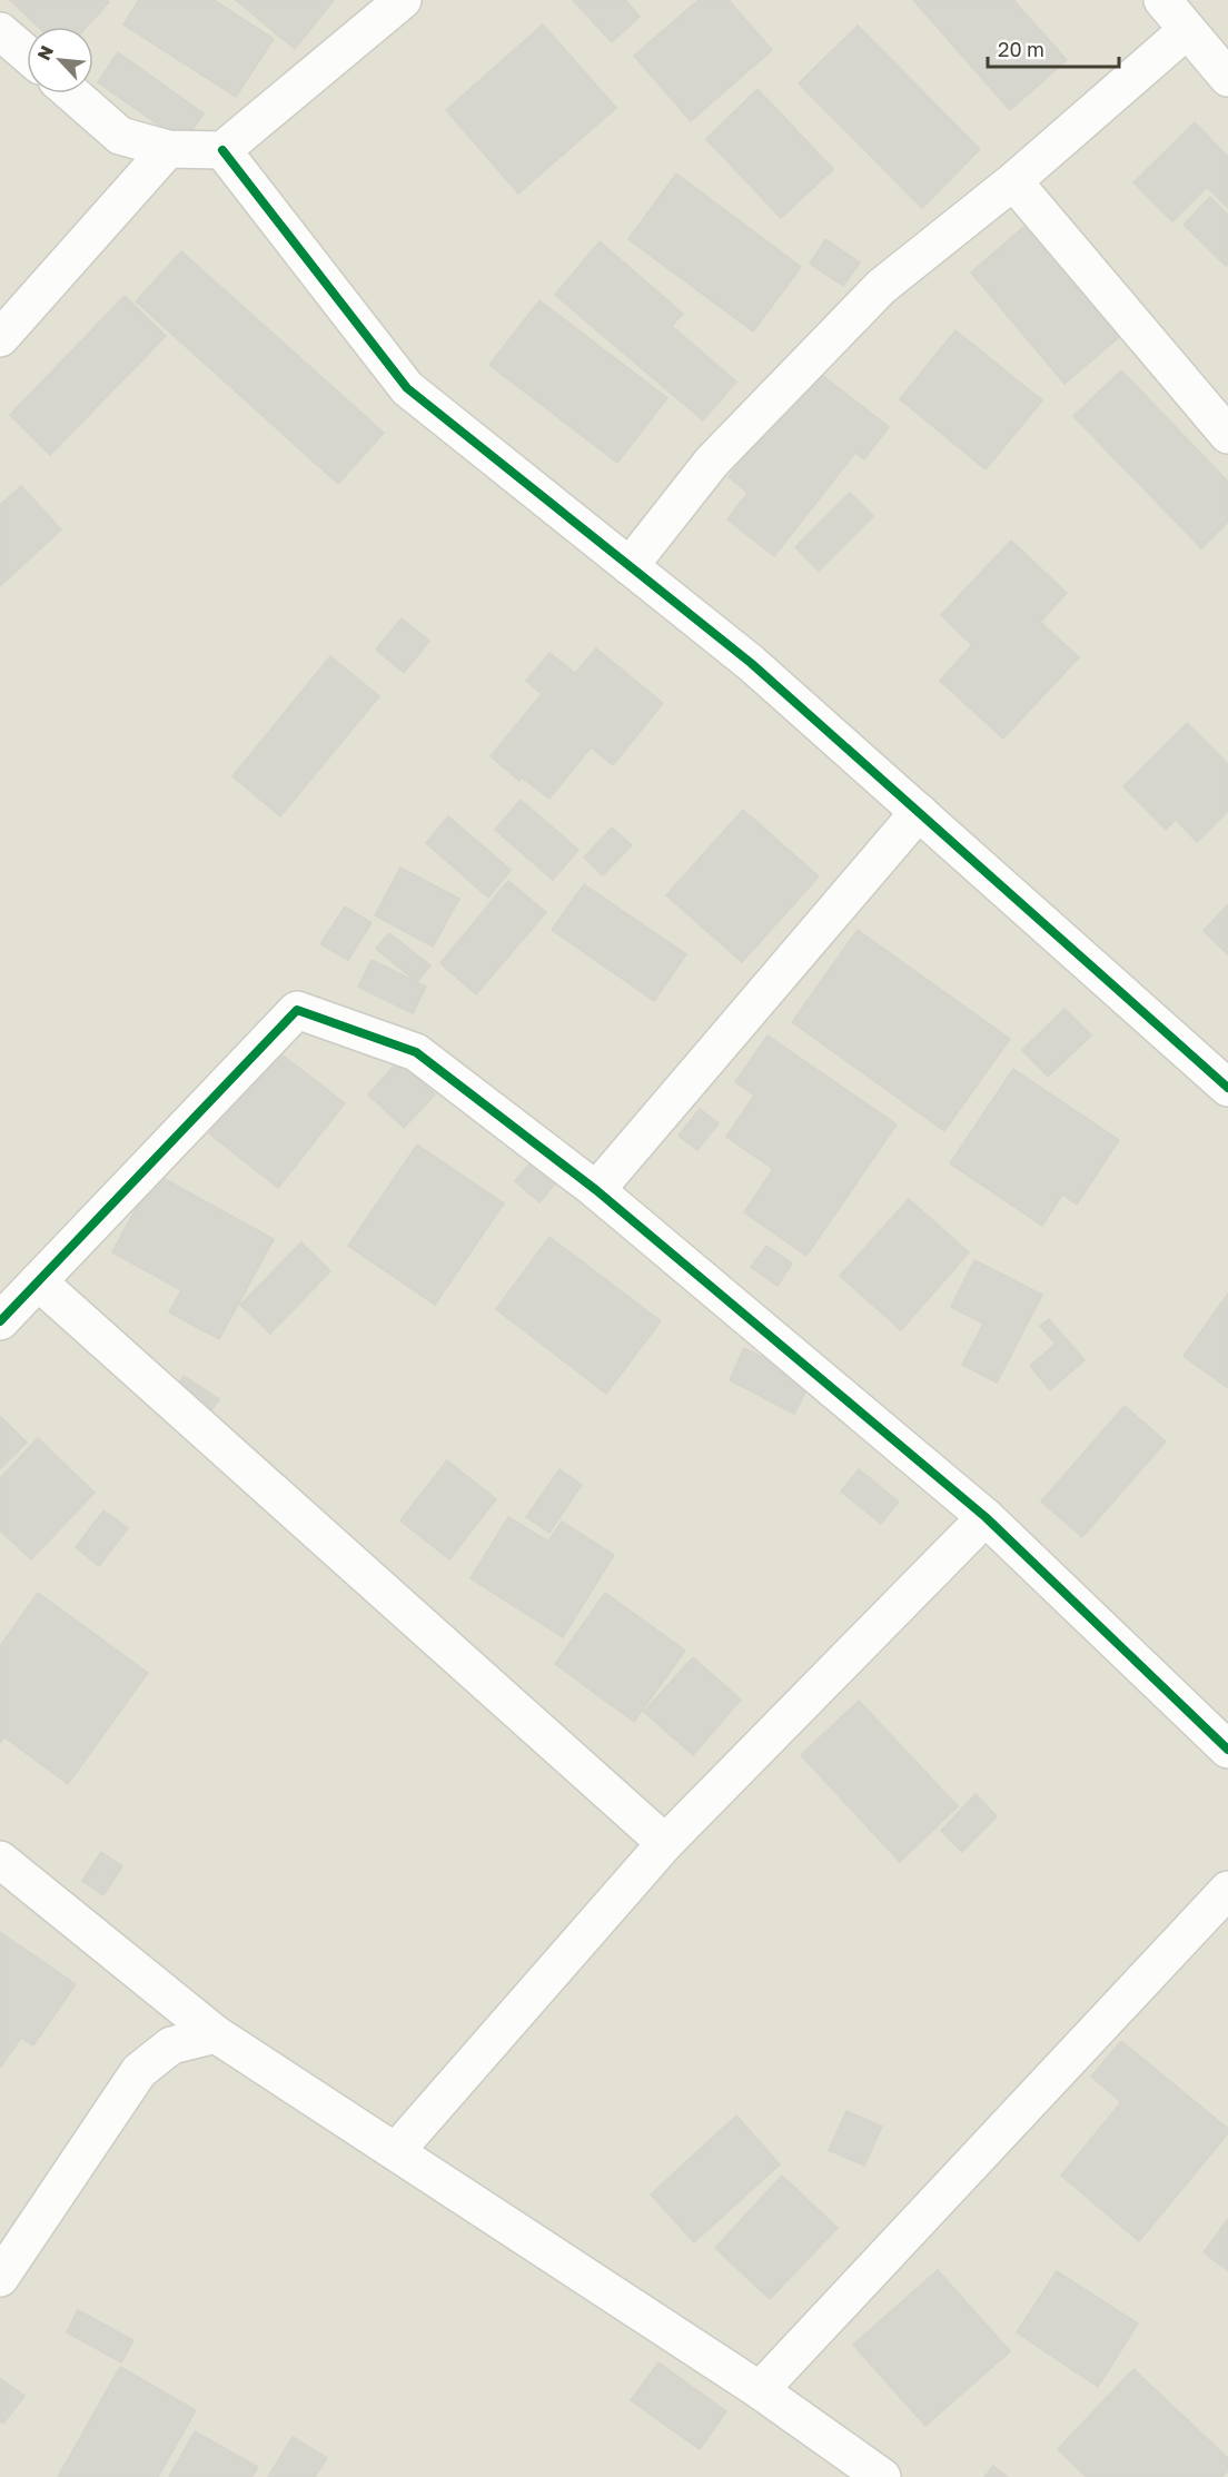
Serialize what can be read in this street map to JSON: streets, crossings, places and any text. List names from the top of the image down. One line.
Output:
{"scale_bar":"20 m","north":"top left"}
